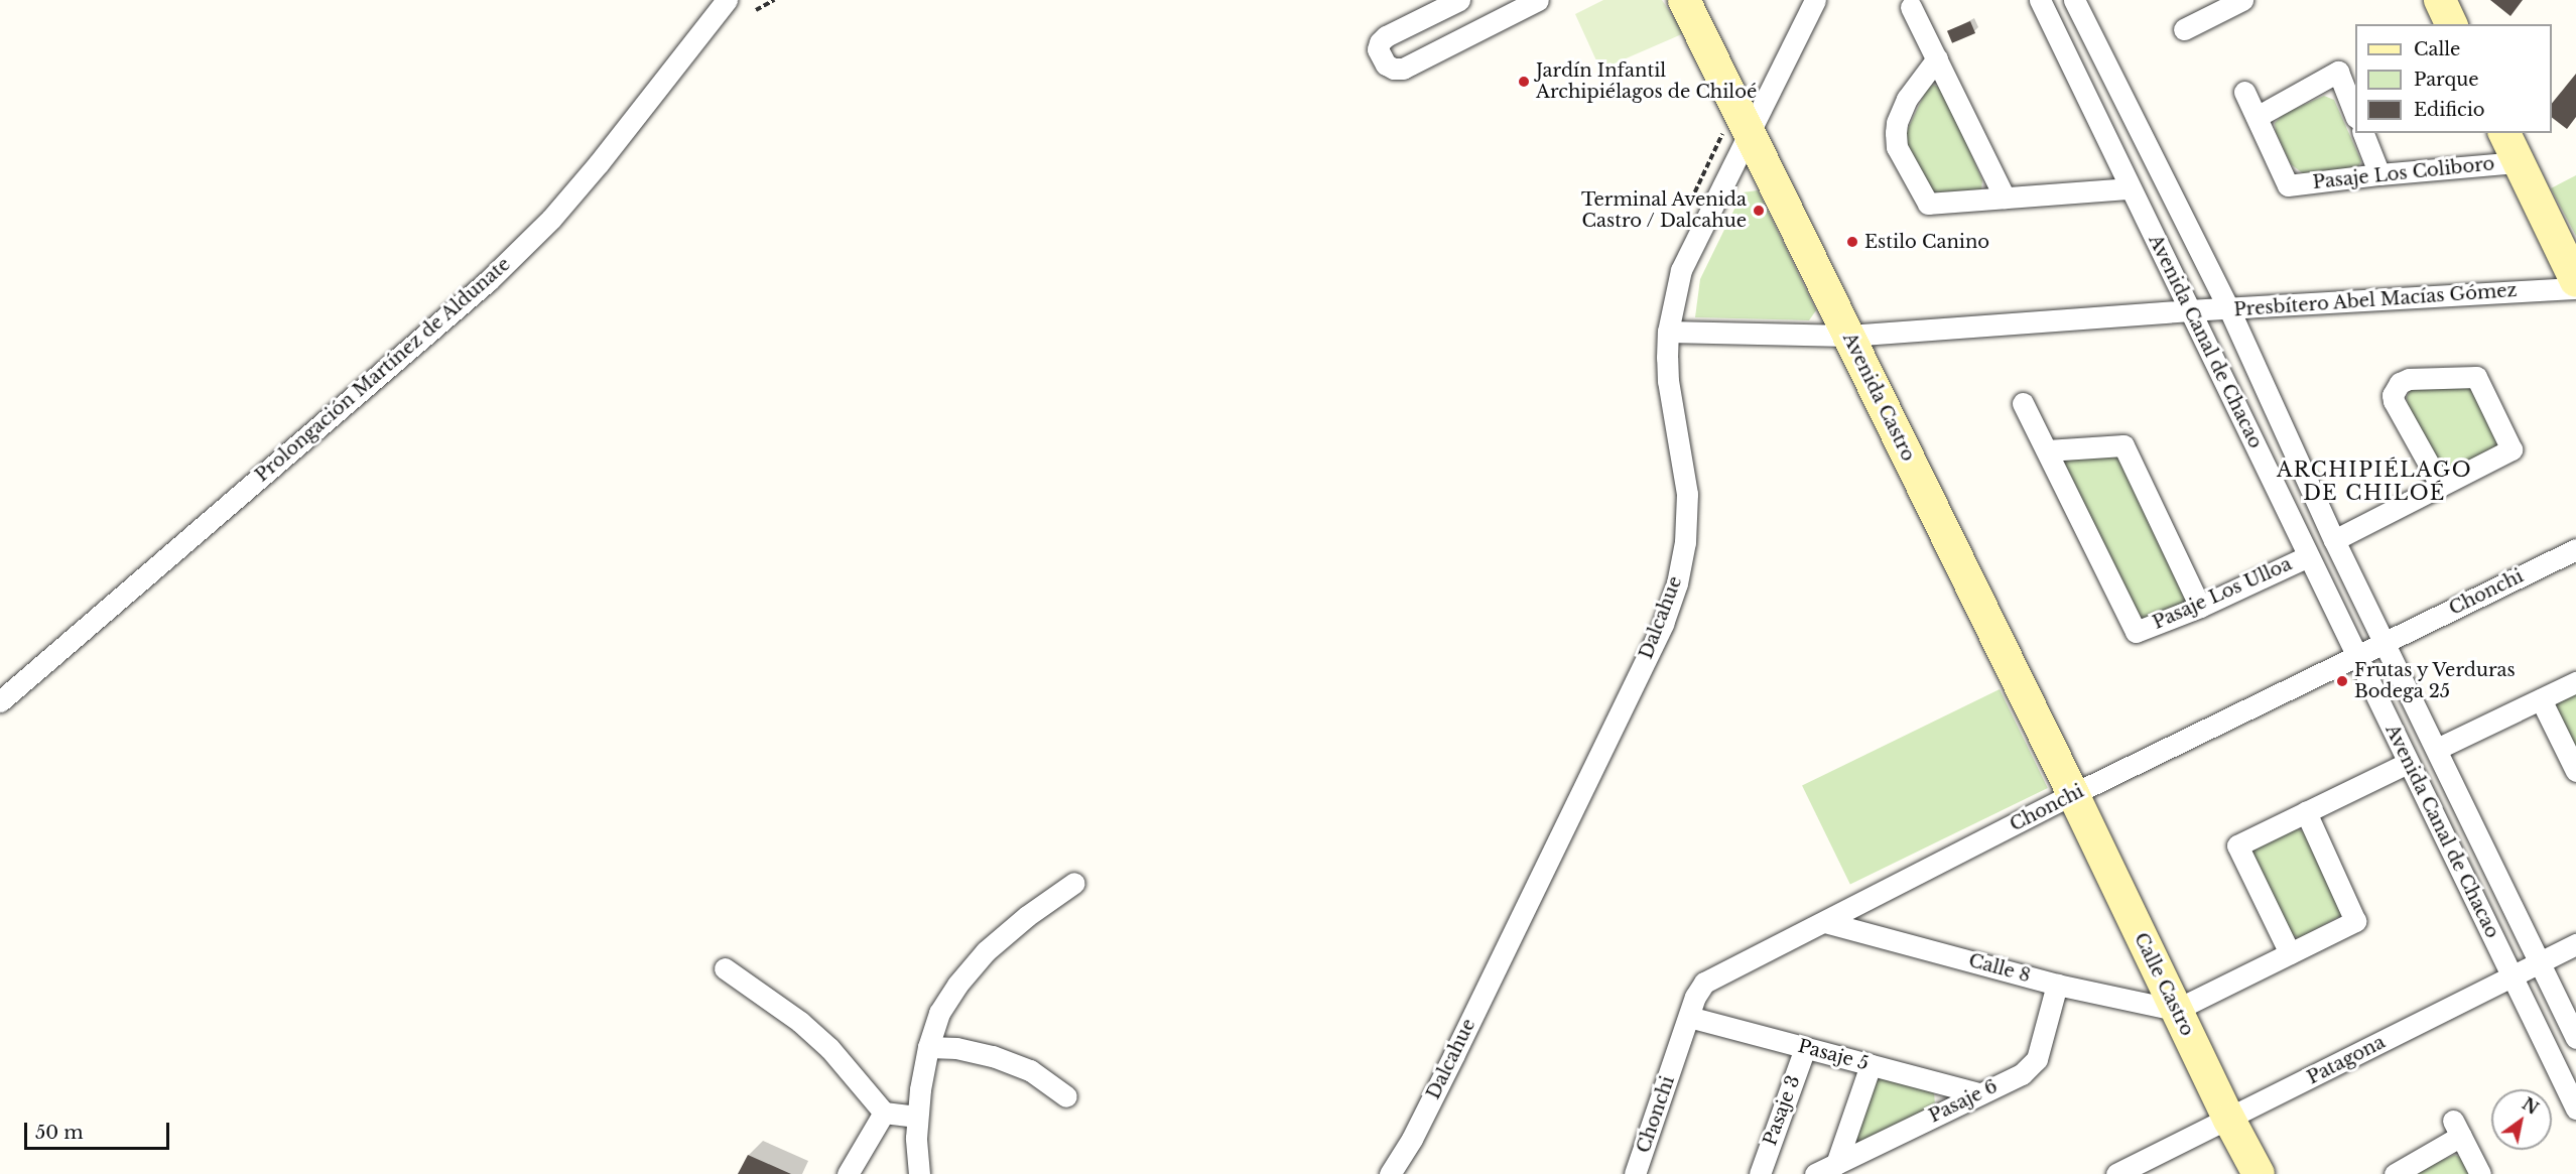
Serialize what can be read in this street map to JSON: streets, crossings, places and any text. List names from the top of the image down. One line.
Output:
{"streets":{"street":["Pasaje Los Coliboro","Presbítero Abel Macías Gómez","Avenida Canal de Chacao","Prolongación Martínez de Aldunate","Avenida Castro","Chonchi","Pasaje Los Ulloa","Dalcahue","Calle 8","Calle Castro","Pasaje 5","Patagona","Pasaje 6","Pasaje 3"]},"crossings":[["Presbítero Abel Macías Gómez","Avenida Canal de Chacao"],["Presbítero Abel Macías Gómez","Avenida Castro"],["Presbítero Abel Macías Gómez","Dalcahue"],["Avenida Canal de Chacao","Chonchi"],["Avenida Canal de Chacao","Pasaje Los Ulloa"],["Avenida Canal de Chacao","Patagona"],["Avenida Castro","Chonchi"],["Avenida Castro","Dalcahue"],["Avenida Castro","Calle Castro"],["Chonchi","Calle 8"],["Chonchi","Calle Castro"],["Chonchi","Pasaje 5"],["Calle 8","Calle Castro"],["Calle 8","Pasaje 6"],["Calle Castro","Patagona"],["Pasaje 5","Pasaje 6"],["Pasaje 5","Pasaje 3"]],"districts":["ARCHIPIÉLAGO DE CHILOÉ"],"places":["Jardín Infantil Archipiélagos de Chiloé","Terminal Avenida Castro / Dalcahue","Estilo Canino","Frutas y Verduras Bodega 25"],"legend":["Calle","Parque","Edificio"],"scale_bar":"50 m","north":"top right"}
